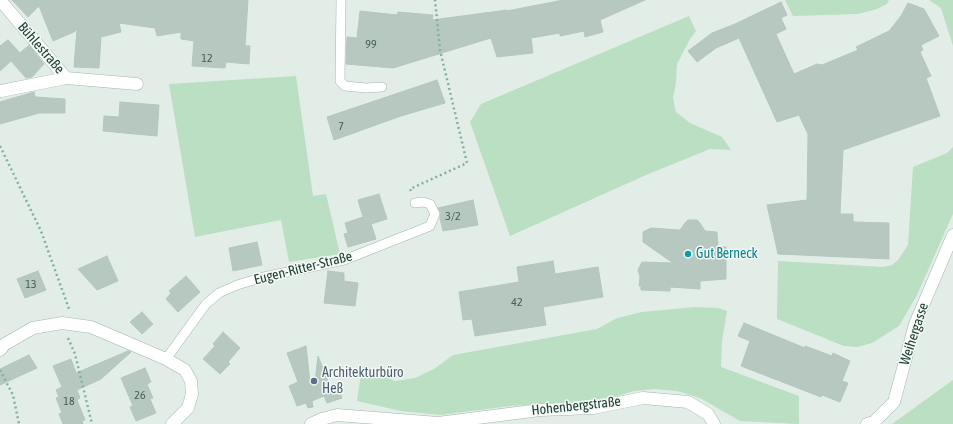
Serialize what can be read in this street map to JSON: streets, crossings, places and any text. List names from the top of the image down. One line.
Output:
{"streets":{"street":["Bühlestraße","Weihergasse","Hohenbergstraße"],"lane":["Eugen-Ritter-Straße"]},"places":["Gut Berneck","Architekturbüro Heß"],"house_numbers":["99","12","7","3/2","13","42","26","18"]}
